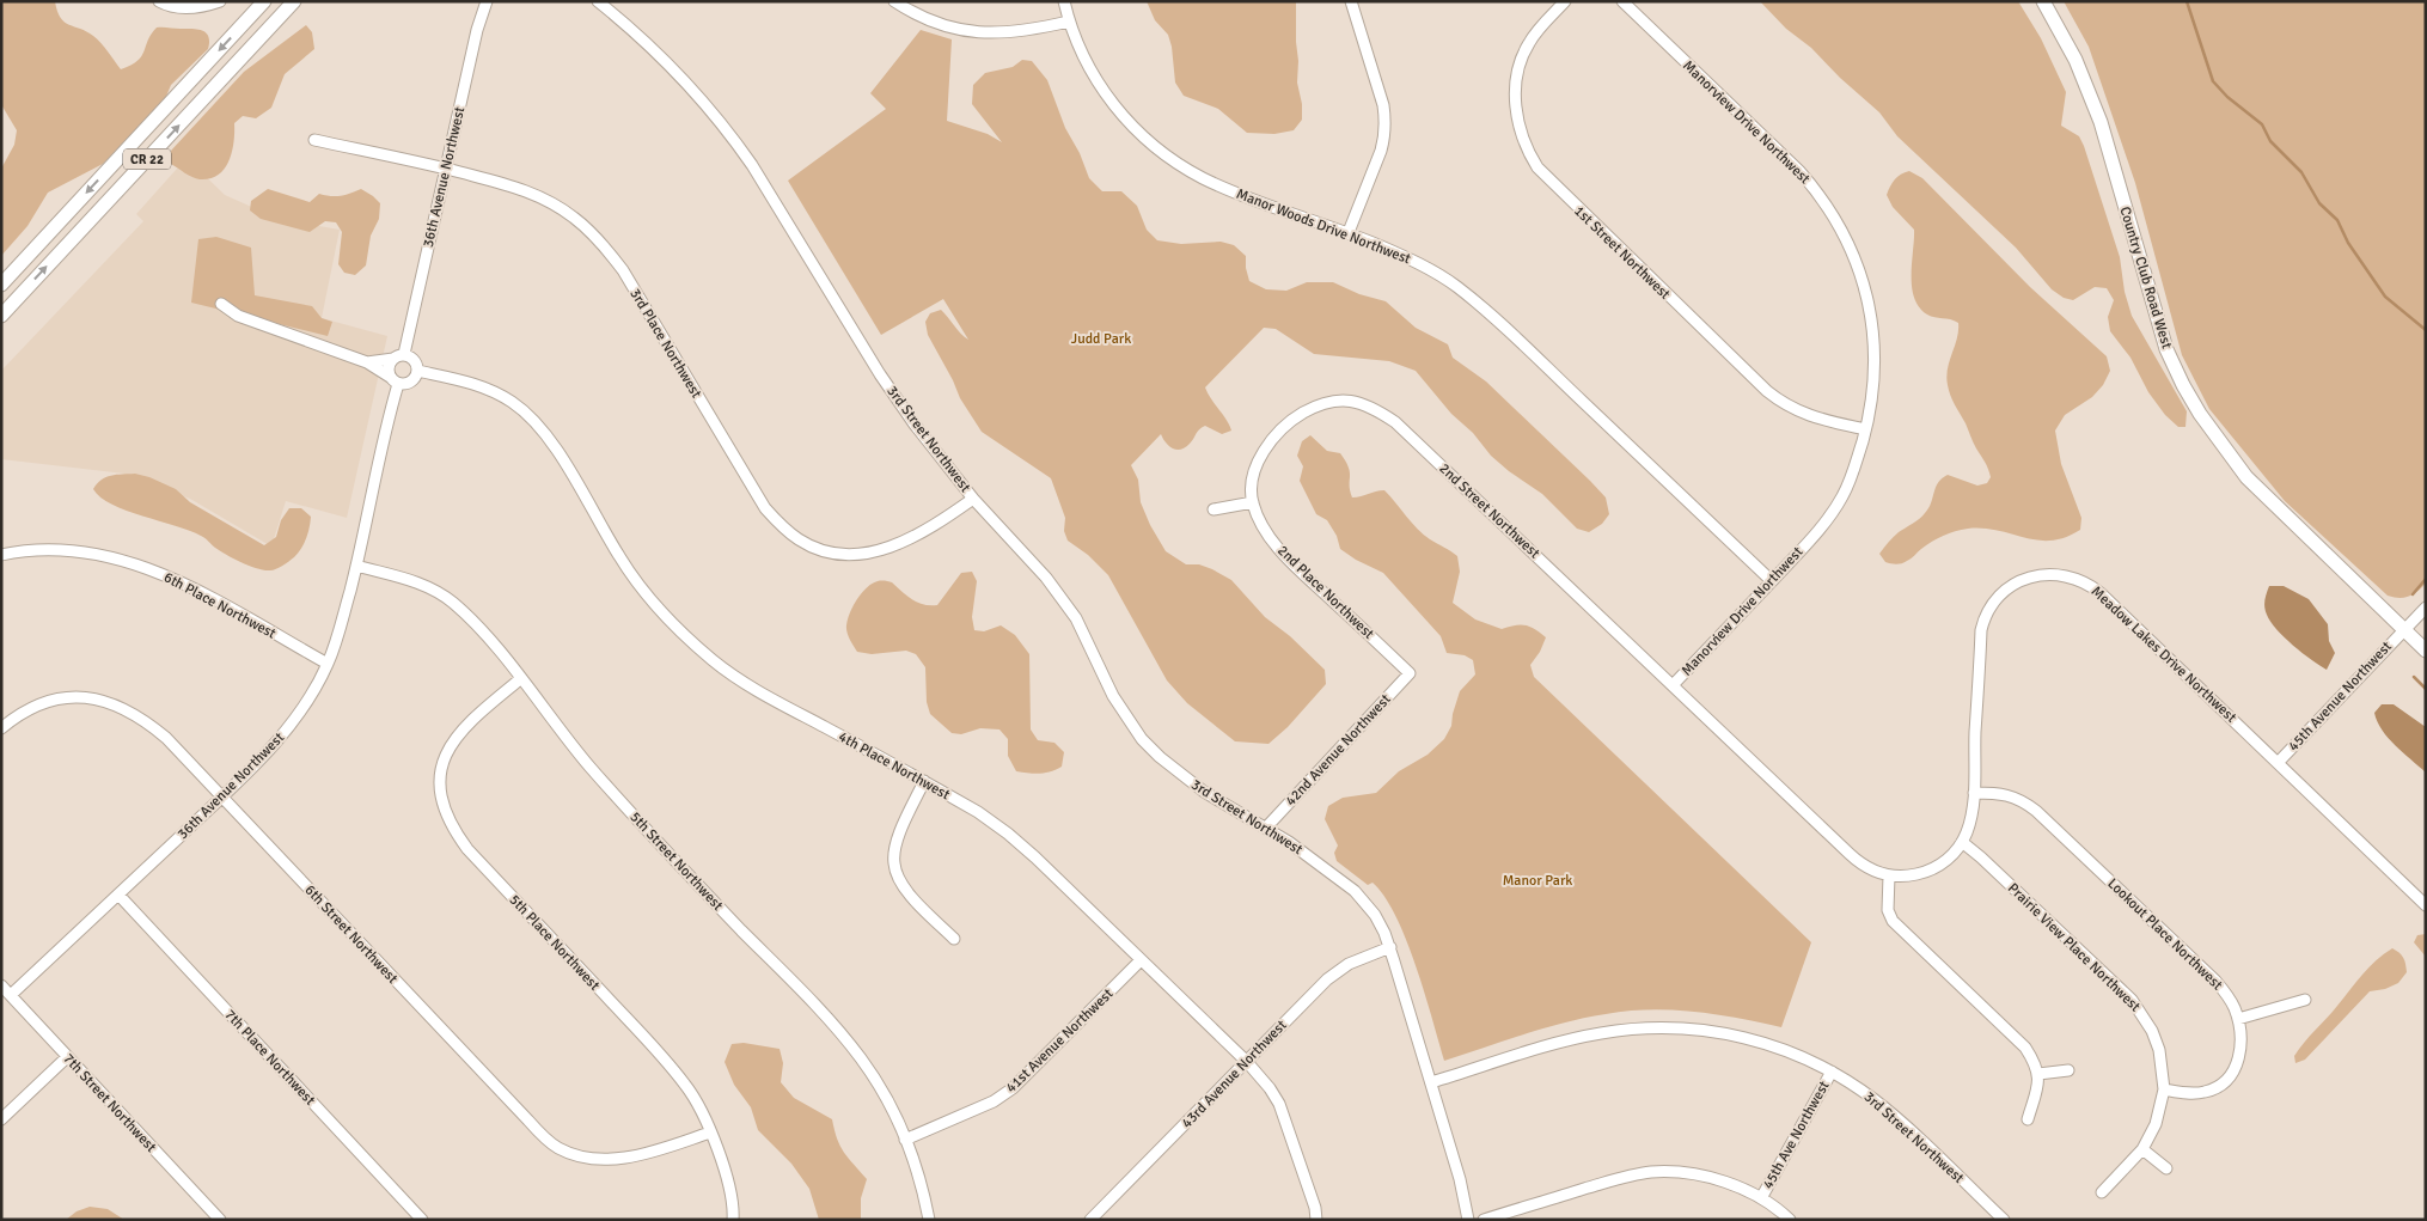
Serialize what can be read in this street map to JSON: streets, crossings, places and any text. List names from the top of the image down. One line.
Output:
{"streets":{"main road":["CR 22","Country Club Road West"],"street":["Manorview Drive Northwest","36th Avenue Northwest","Manor Woods Drive Northwest","1st Street Northwest","3rd Place Northwest","3rd Street Northwest","2nd Street Northwest","2nd Place Northwest","6th Place Northwest","Meadow Lakes Drive Northwest","45th Avenue Northwest","42nd Avenue Northwest","4th Place Northwest","5th Street Northwest","6th Street Northwest","Lookout Place Northwest","5th Place Northwest","Prairie View Place Northwest","41st Avenue Northwest","7th Place Northwest","43rd Avenue Northwest","7th Street Northwest","45th Ave Northwest"]},"crossings":[["Manorview Drive Northwest","Manor Woods Drive Northwest"],["Manorview Drive Northwest","1st Street Northwest"],["Manorview Drive Northwest","2nd Street Northwest"],["Manorview Drive Northwest","Meadow Lakes Drive Northwest"],["36th Avenue Northwest","3rd Place Northwest"],["36th Avenue Northwest","6th Place Northwest"],["36th Avenue Northwest","4th Place Northwest"],["36th Avenue Northwest","5th Street Northwest"],["36th Avenue Northwest","6th Street Northwest"],["36th Avenue Northwest","7th Place Northwest"],["36th Avenue Northwest","7th Street Northwest"],["Country Club Road West","45th Avenue Northwest"],["3rd Place Northwest","3rd Street Northwest"],["3rd Street Northwest","42nd Avenue Northwest"],["3rd Street Northwest","43rd Avenue Northwest"],["3rd Street Northwest","45th Ave Northwest"],["2nd Street Northwest","2nd Place Northwest"],["2nd Street Northwest","Meadow Lakes Drive Northwest"],["2nd Place Northwest","42nd Avenue Northwest"],["Meadow Lakes Drive Northwest","45th Avenue Northwest"],["Meadow Lakes Drive Northwest","Lookout Place Northwest"],["Meadow Lakes Drive Northwest","Prairie View Place Northwest"],["4th Place Northwest","41st Avenue Northwest"],["4th Place Northwest","43rd Avenue Northwest"],["5th Street Northwest","5th Place Northwest"],["5th Street Northwest","41st Avenue Northwest"],["6th Street Northwest","5th Place Northwest"],["Lookout Place Northwest","Prairie View Place Northwest"]],"parks":["Judd Park","Manor Park"]}
